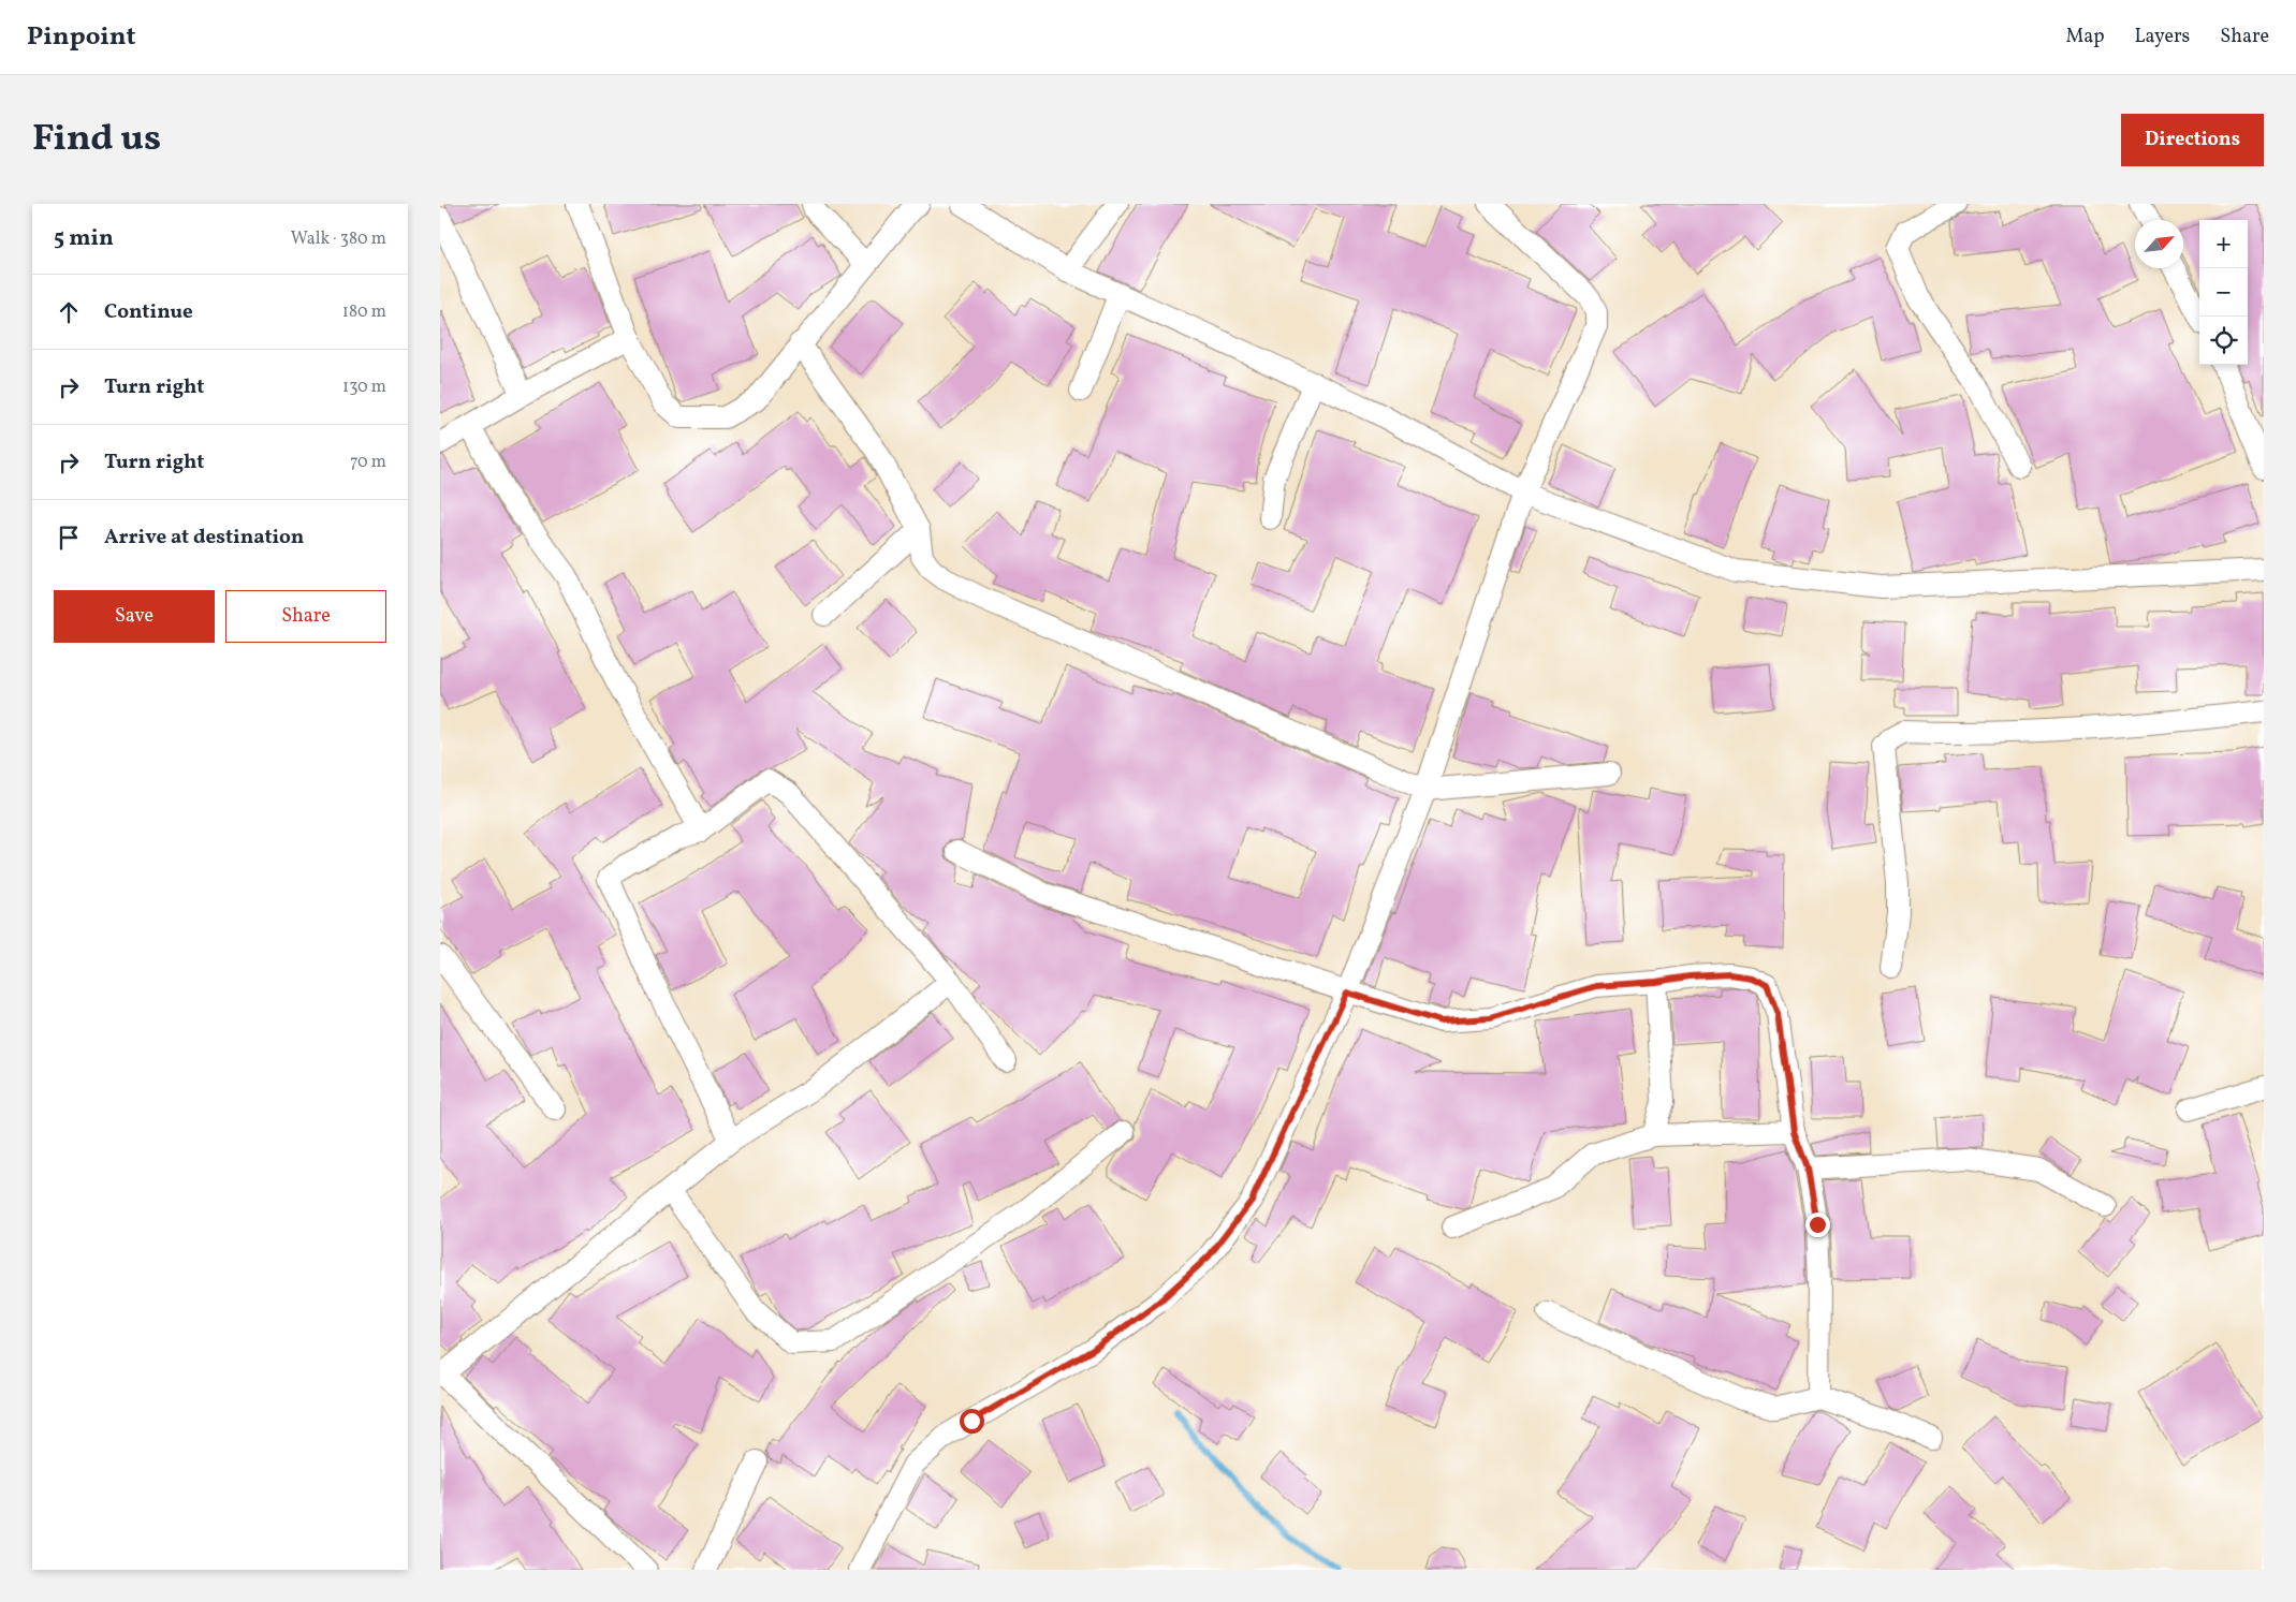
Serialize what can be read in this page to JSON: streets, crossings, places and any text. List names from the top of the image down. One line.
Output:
{"north":"top right","page":{"header":"Pinpoint","nav":["Map","Layers","Share"],"title":"Find us","buttons":["Directions",["Save","Share"]],"heading":["5 min","Walk · 380 m"],"map_buttons":["+","−"],"list":[["Continue","180 m"],["Turn right","130 m"],["Turn right","70 m"],"Arrive at destination"]}}
